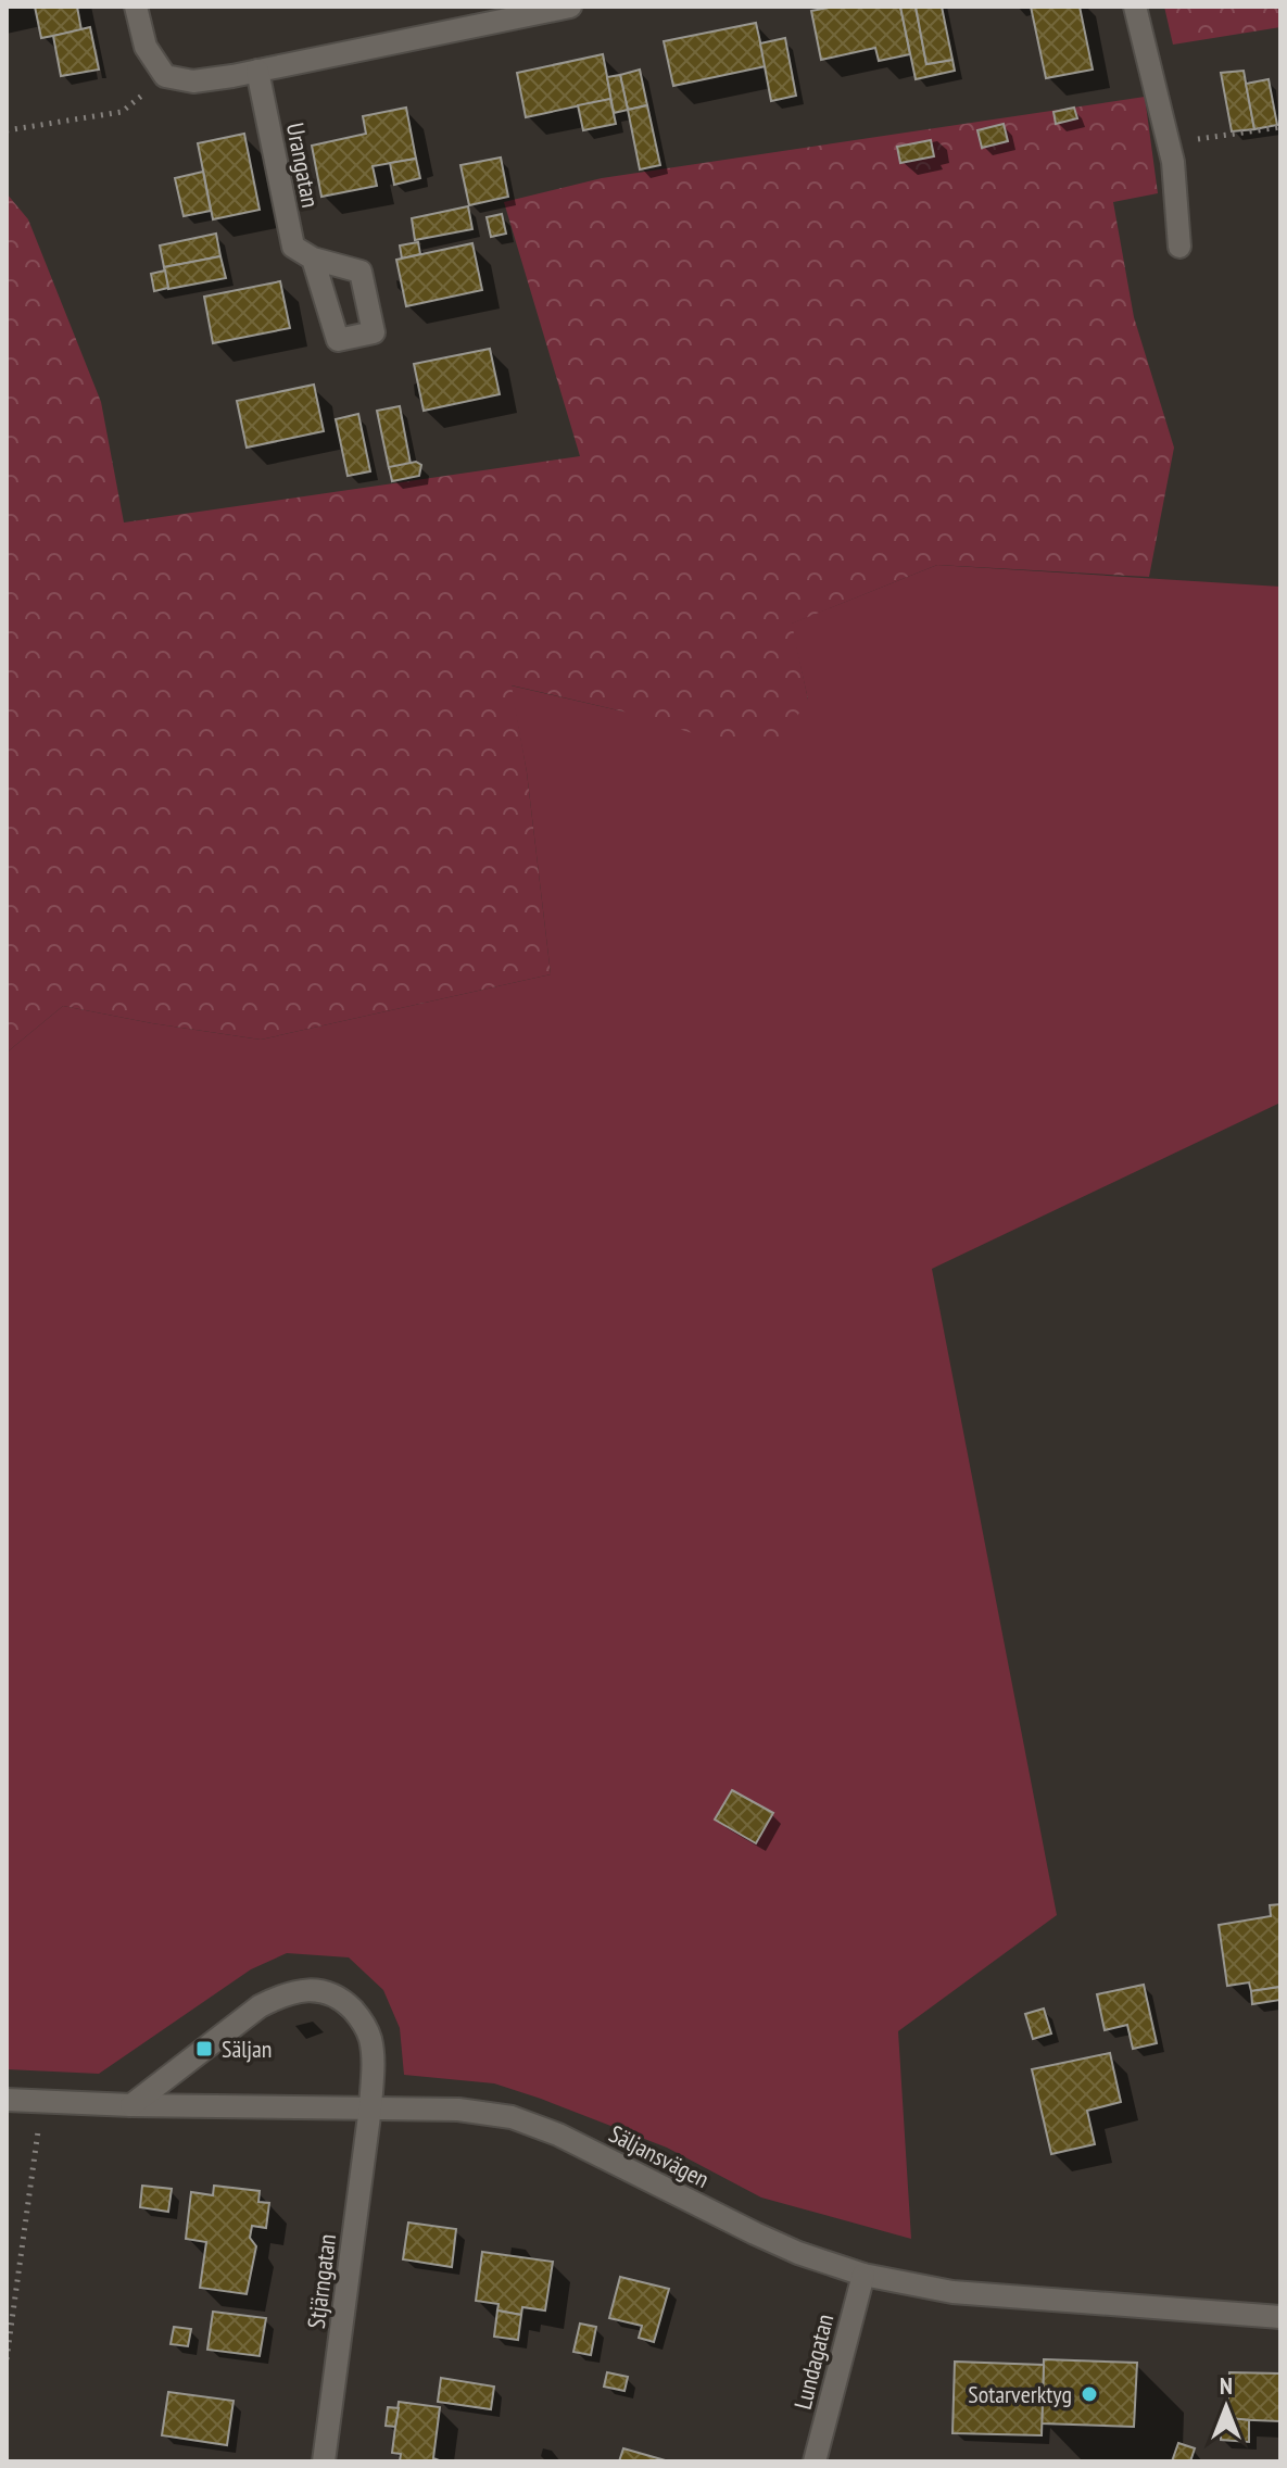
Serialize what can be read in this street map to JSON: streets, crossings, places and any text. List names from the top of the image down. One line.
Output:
{"streets":{"street":["Urangatan","Säljansvägen","Stjärngatan","Lundagatan"]},"crossings":[["Säljansvägen","Stjärngatan"],["Säljansvägen","Lundagatan"]],"places":{"transit":["Säljan"],"other":["Sotarverktyg"]},"north":"top"}
